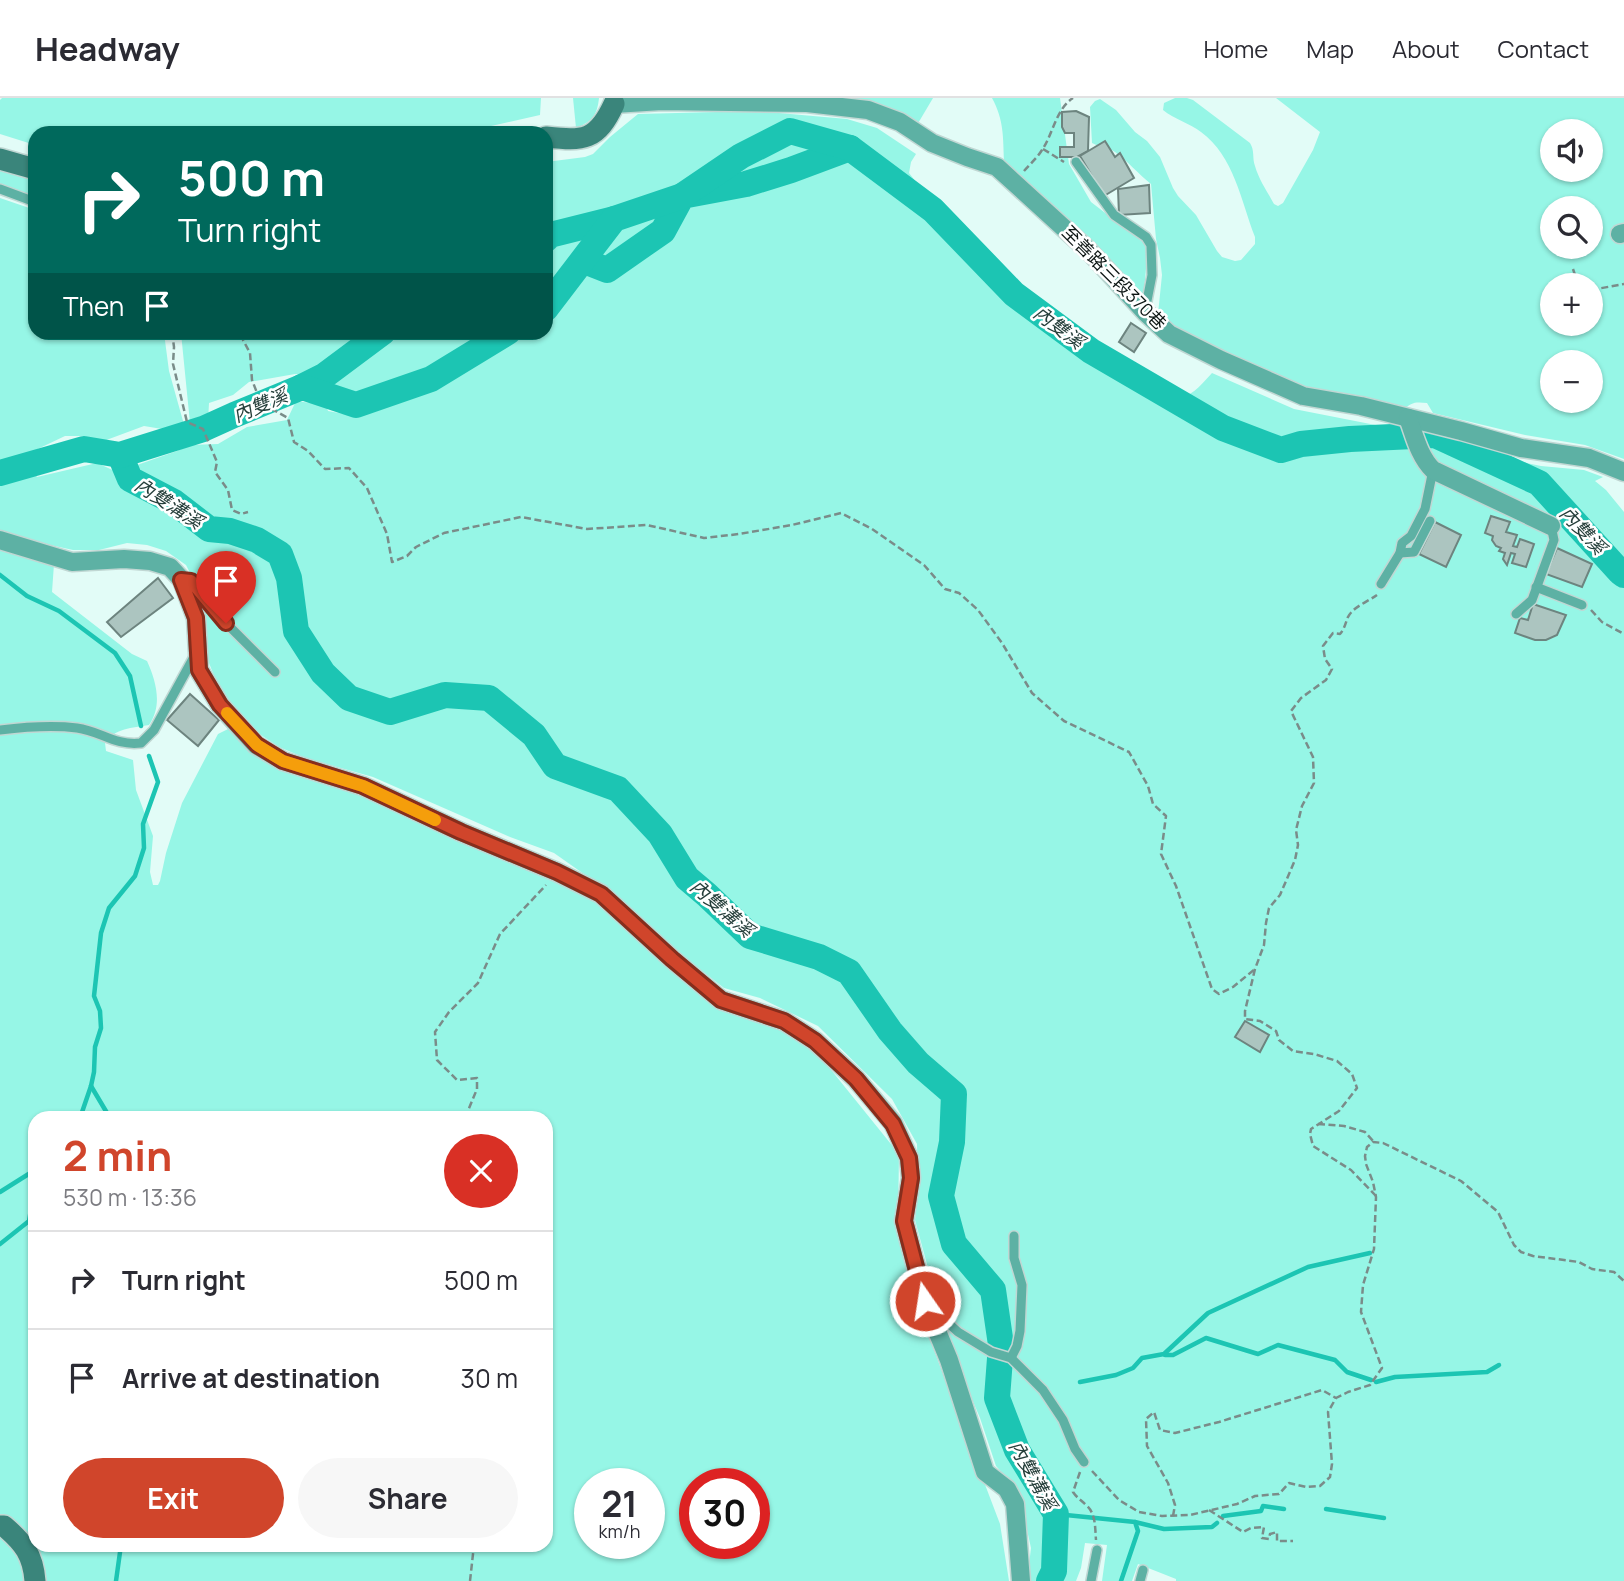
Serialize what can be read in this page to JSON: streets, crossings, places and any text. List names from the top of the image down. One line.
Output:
{"streets":{"street":["至善路三段370巷"]},"water":["內雙溪","內雙溝溪"],"page":{"header":"Headway","nav":["Home","Map","About","Contact"],"map_buttons":["+","−"],"turn":["500 m","Turn right"],"then":"Then","heading":["2 min","530 m · 13:36"],"list":[{"name":"Turn right","value":"500 m"},{"name":"Arrive at destination","value":"30 m"}],"buttons":["Exit","Share"],"speed":"21 km/h","limit":"30"}}
